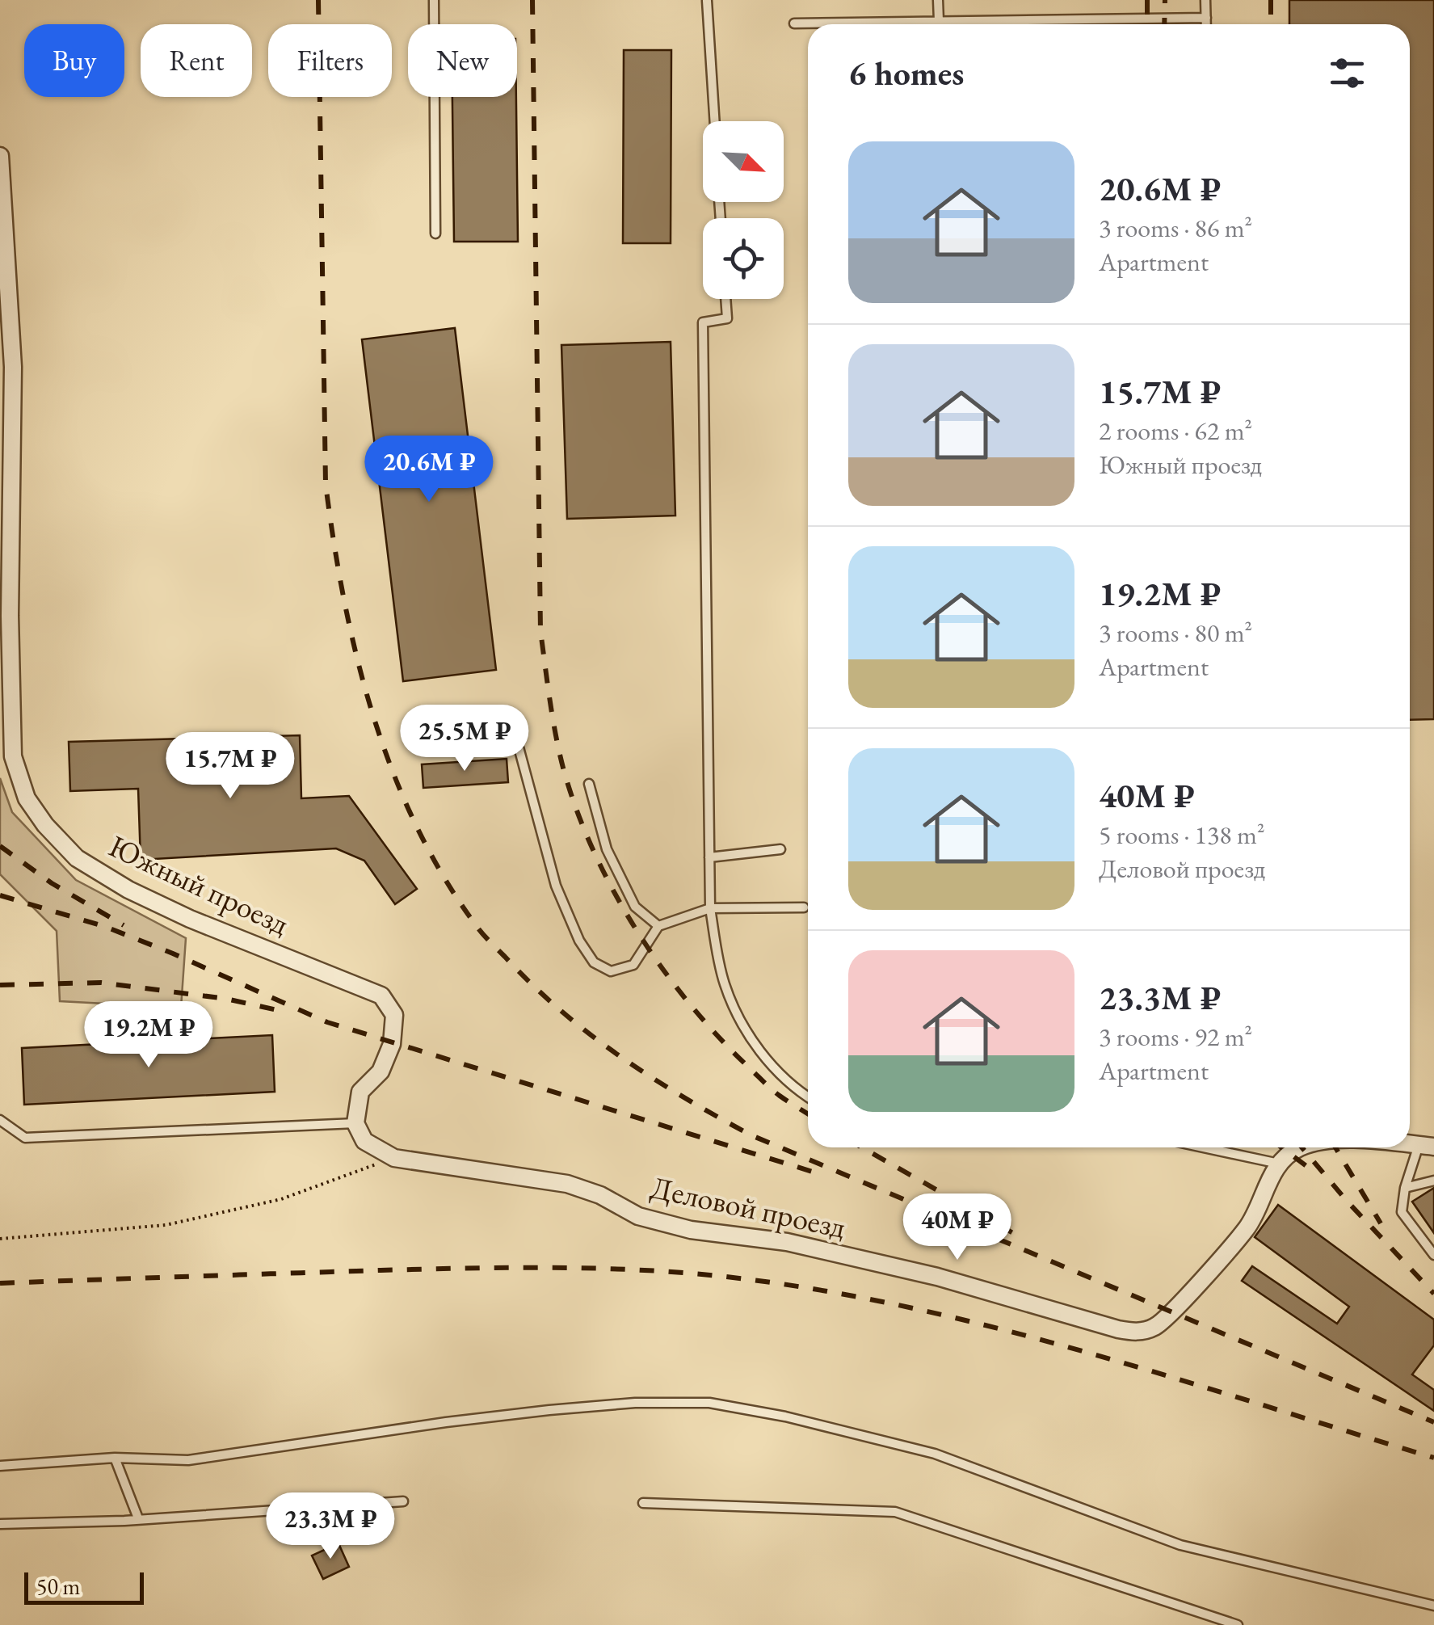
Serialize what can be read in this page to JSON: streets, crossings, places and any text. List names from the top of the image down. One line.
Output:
{"streets":{"street":["Южный проезд","Деловой проезд"]},"scale_bar":"50 m","north":"bottom right","page":{"chip":["Buy","Rent","Filters","New"],"heading":"6 homes","list":[{"name":"20.6M ₽","note":"3 rooms · 86 m² · Apartment"},{"name":"15.7M ₽","note":"2 rooms · 62 m² · Южный проезд"},{"name":"19.2M ₽","note":"3 rooms · 80 m² · Apartment"},{"name":"40M ₽","note":"5 rooms · 138 m² · Деловой проезд"},{"name":"23.3M ₽","note":"3 rooms · 92 m² · Apartment"}],"price":["20.6M ₽","25.5M ₽","15.7M ₽","19.2M ₽","40M ₽","23.3M ₽"],"scale":"50 m"}}
